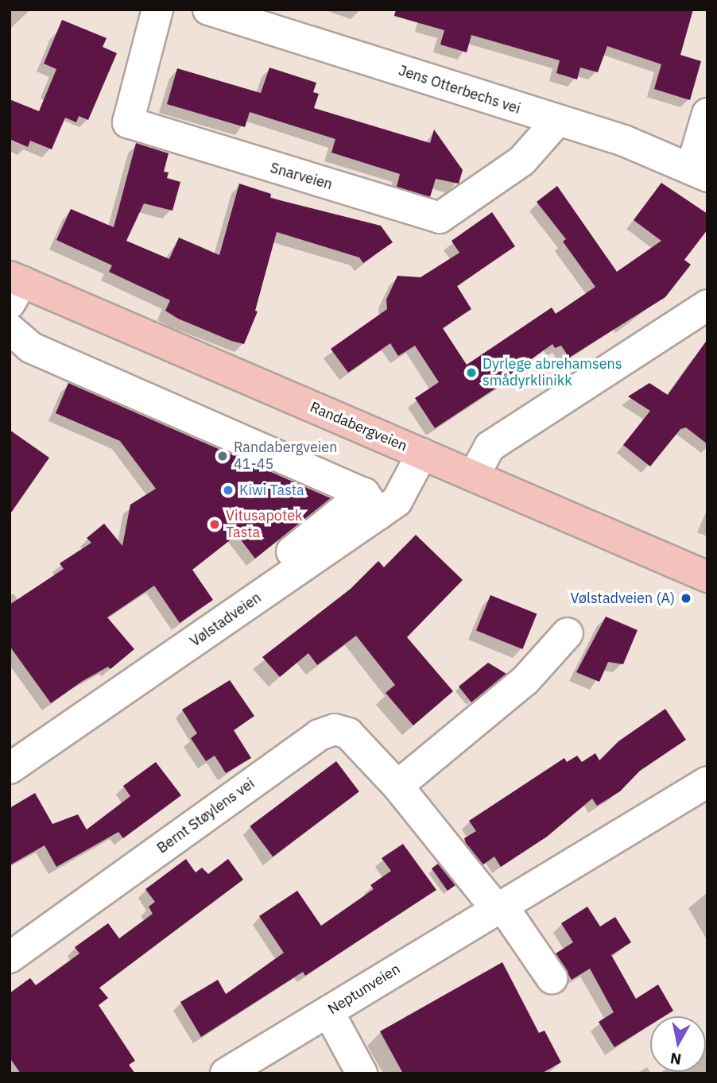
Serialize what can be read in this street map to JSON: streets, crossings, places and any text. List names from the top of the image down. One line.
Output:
{"streets":{"main road":["Randabergveien"],"street":["Jens Otterbechs vei","Snarveien","Vølstadveien","Bernt Støylens vei","Neptunveien"]},"crossings":[["Jens Otterbechs vei","Snarveien"],["Randabergveien","Vølstadveien"],["Bernt Støylens vei","Neptunveien"]],"places":["Dyrlege abrehamsens smådyrklinikk","Randabergveien 41-45","Kiwi Tasta","Vitusapotek Tasta","Vølstadveien (A)"],"north":"bottom"}
